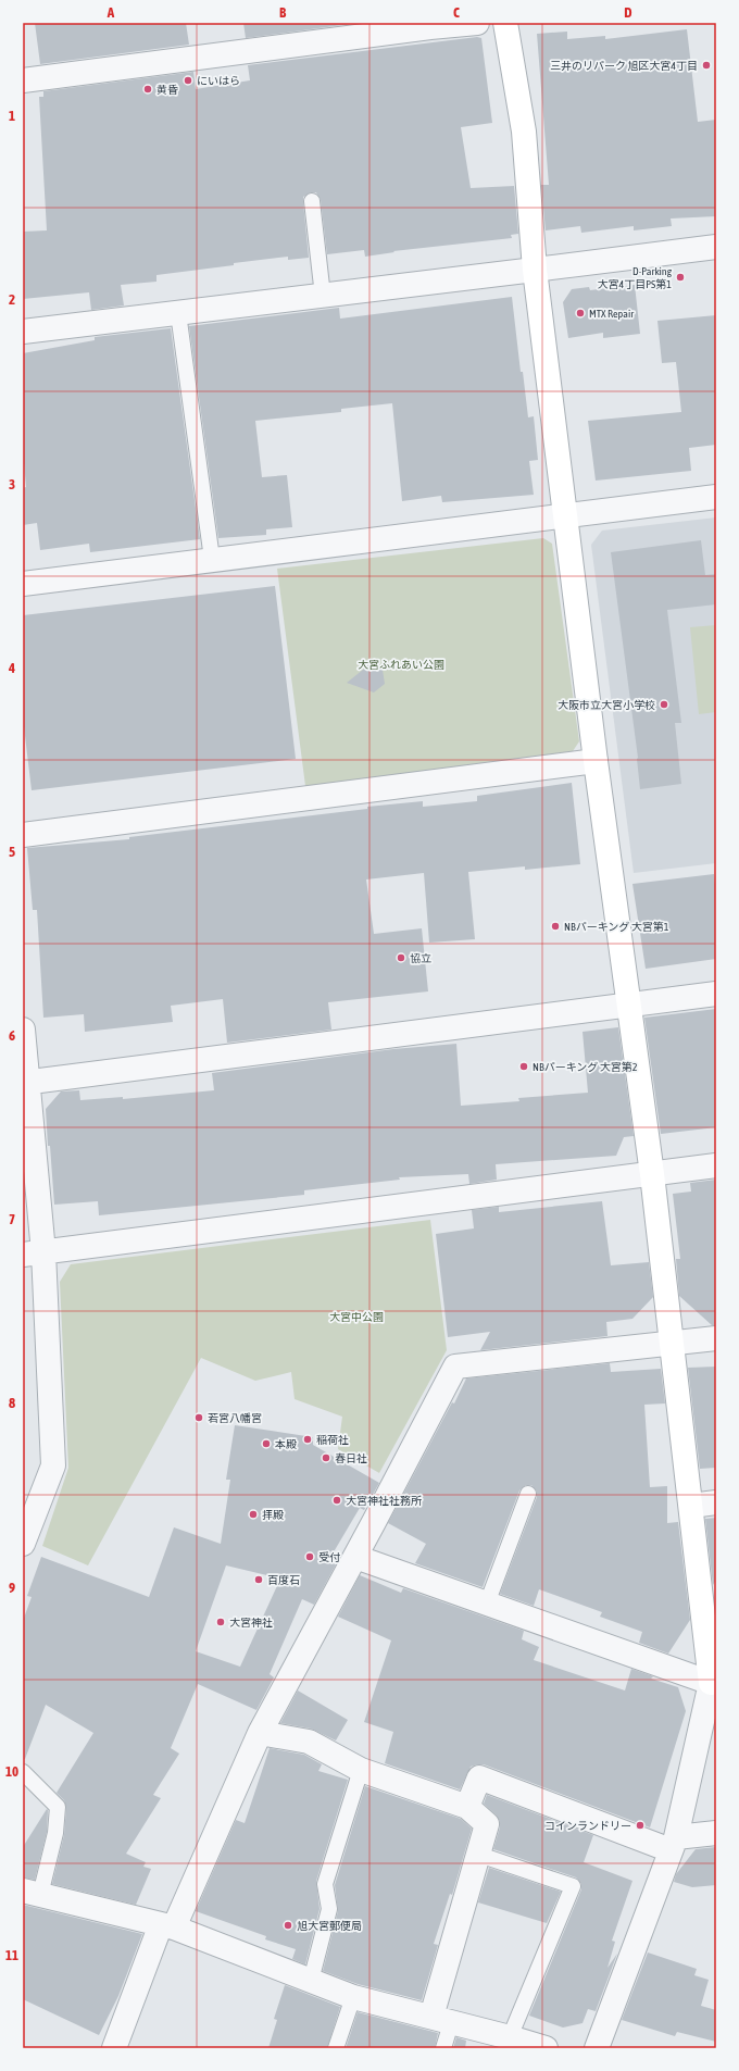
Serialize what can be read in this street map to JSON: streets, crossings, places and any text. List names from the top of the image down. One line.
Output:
{"parks":["大宮ふれあい公園","大宮中公園"],"places":["三井のリパーク 旭区大宮4丁目","にいはら","黄昏","D-Parking 大宮4丁目PS第1","MTX Repair","大阪市立大宮小学校","NBパーキング 大宮第1","協立","NBパーキング 大宮第2","若宮八幡宮","稲荷社","本殿","春日社","大宮神社社務所","拝殿","受付","百度石","大宮神社","コインランドリー","旭大宮郵便局"],"grid":{"columns":["A","B","C","D"],"rows":["1","2","3","4","5","6","7","8","9","10","11"]}}
